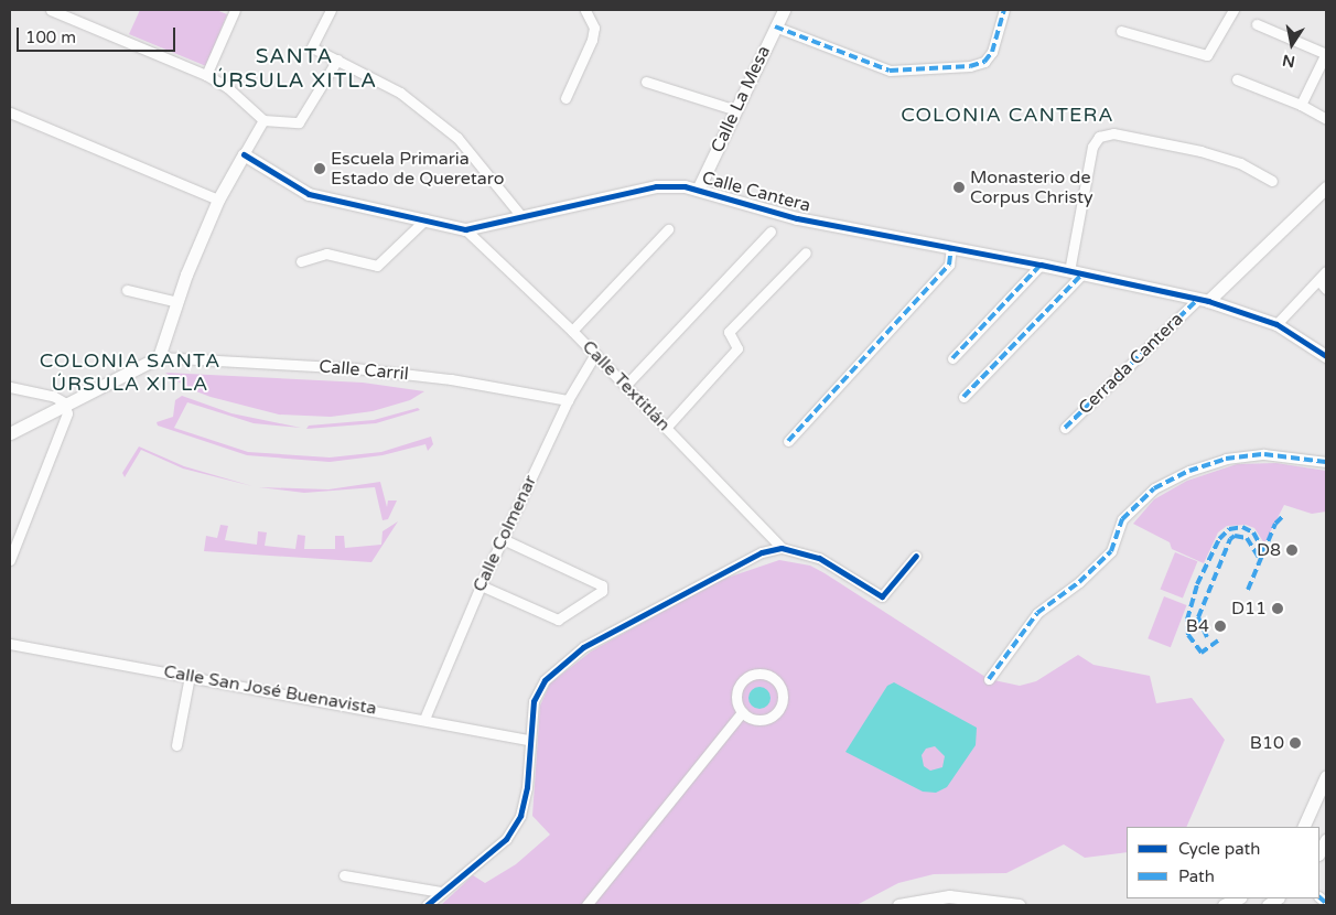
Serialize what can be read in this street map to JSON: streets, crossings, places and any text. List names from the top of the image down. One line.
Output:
{"streets":{"street":["Calle La Mesa","Calle Cantera","Cerrada Cantera","Calle Carril","Calle Textitlán","Calle Colmenar","Calle San José Buenavista"]},"crossings":[["Calle La Mesa","Calle Cantera"],["Calle Cantera","Cerrada Cantera"],["Calle Cantera","Calle Textitlán"],["Calle Carril","Calle Colmenar"],["Calle Textitlán","Calle Colmenar"],["Calle Colmenar","Calle San José Buenavista"]],"districts":["SANTA ÚRSULA XITLA","COLONIA CANTERA","COLONIA SANTA ÚRSULA XITLA"],"places":["Escuela Primaria Estado de Queretaro","Monasterio de Corpus Christy","D8","D11","B4","B10"],"legend":["Cycle path","Path"],"scale_bar":"100 m","north":"bottom"}
